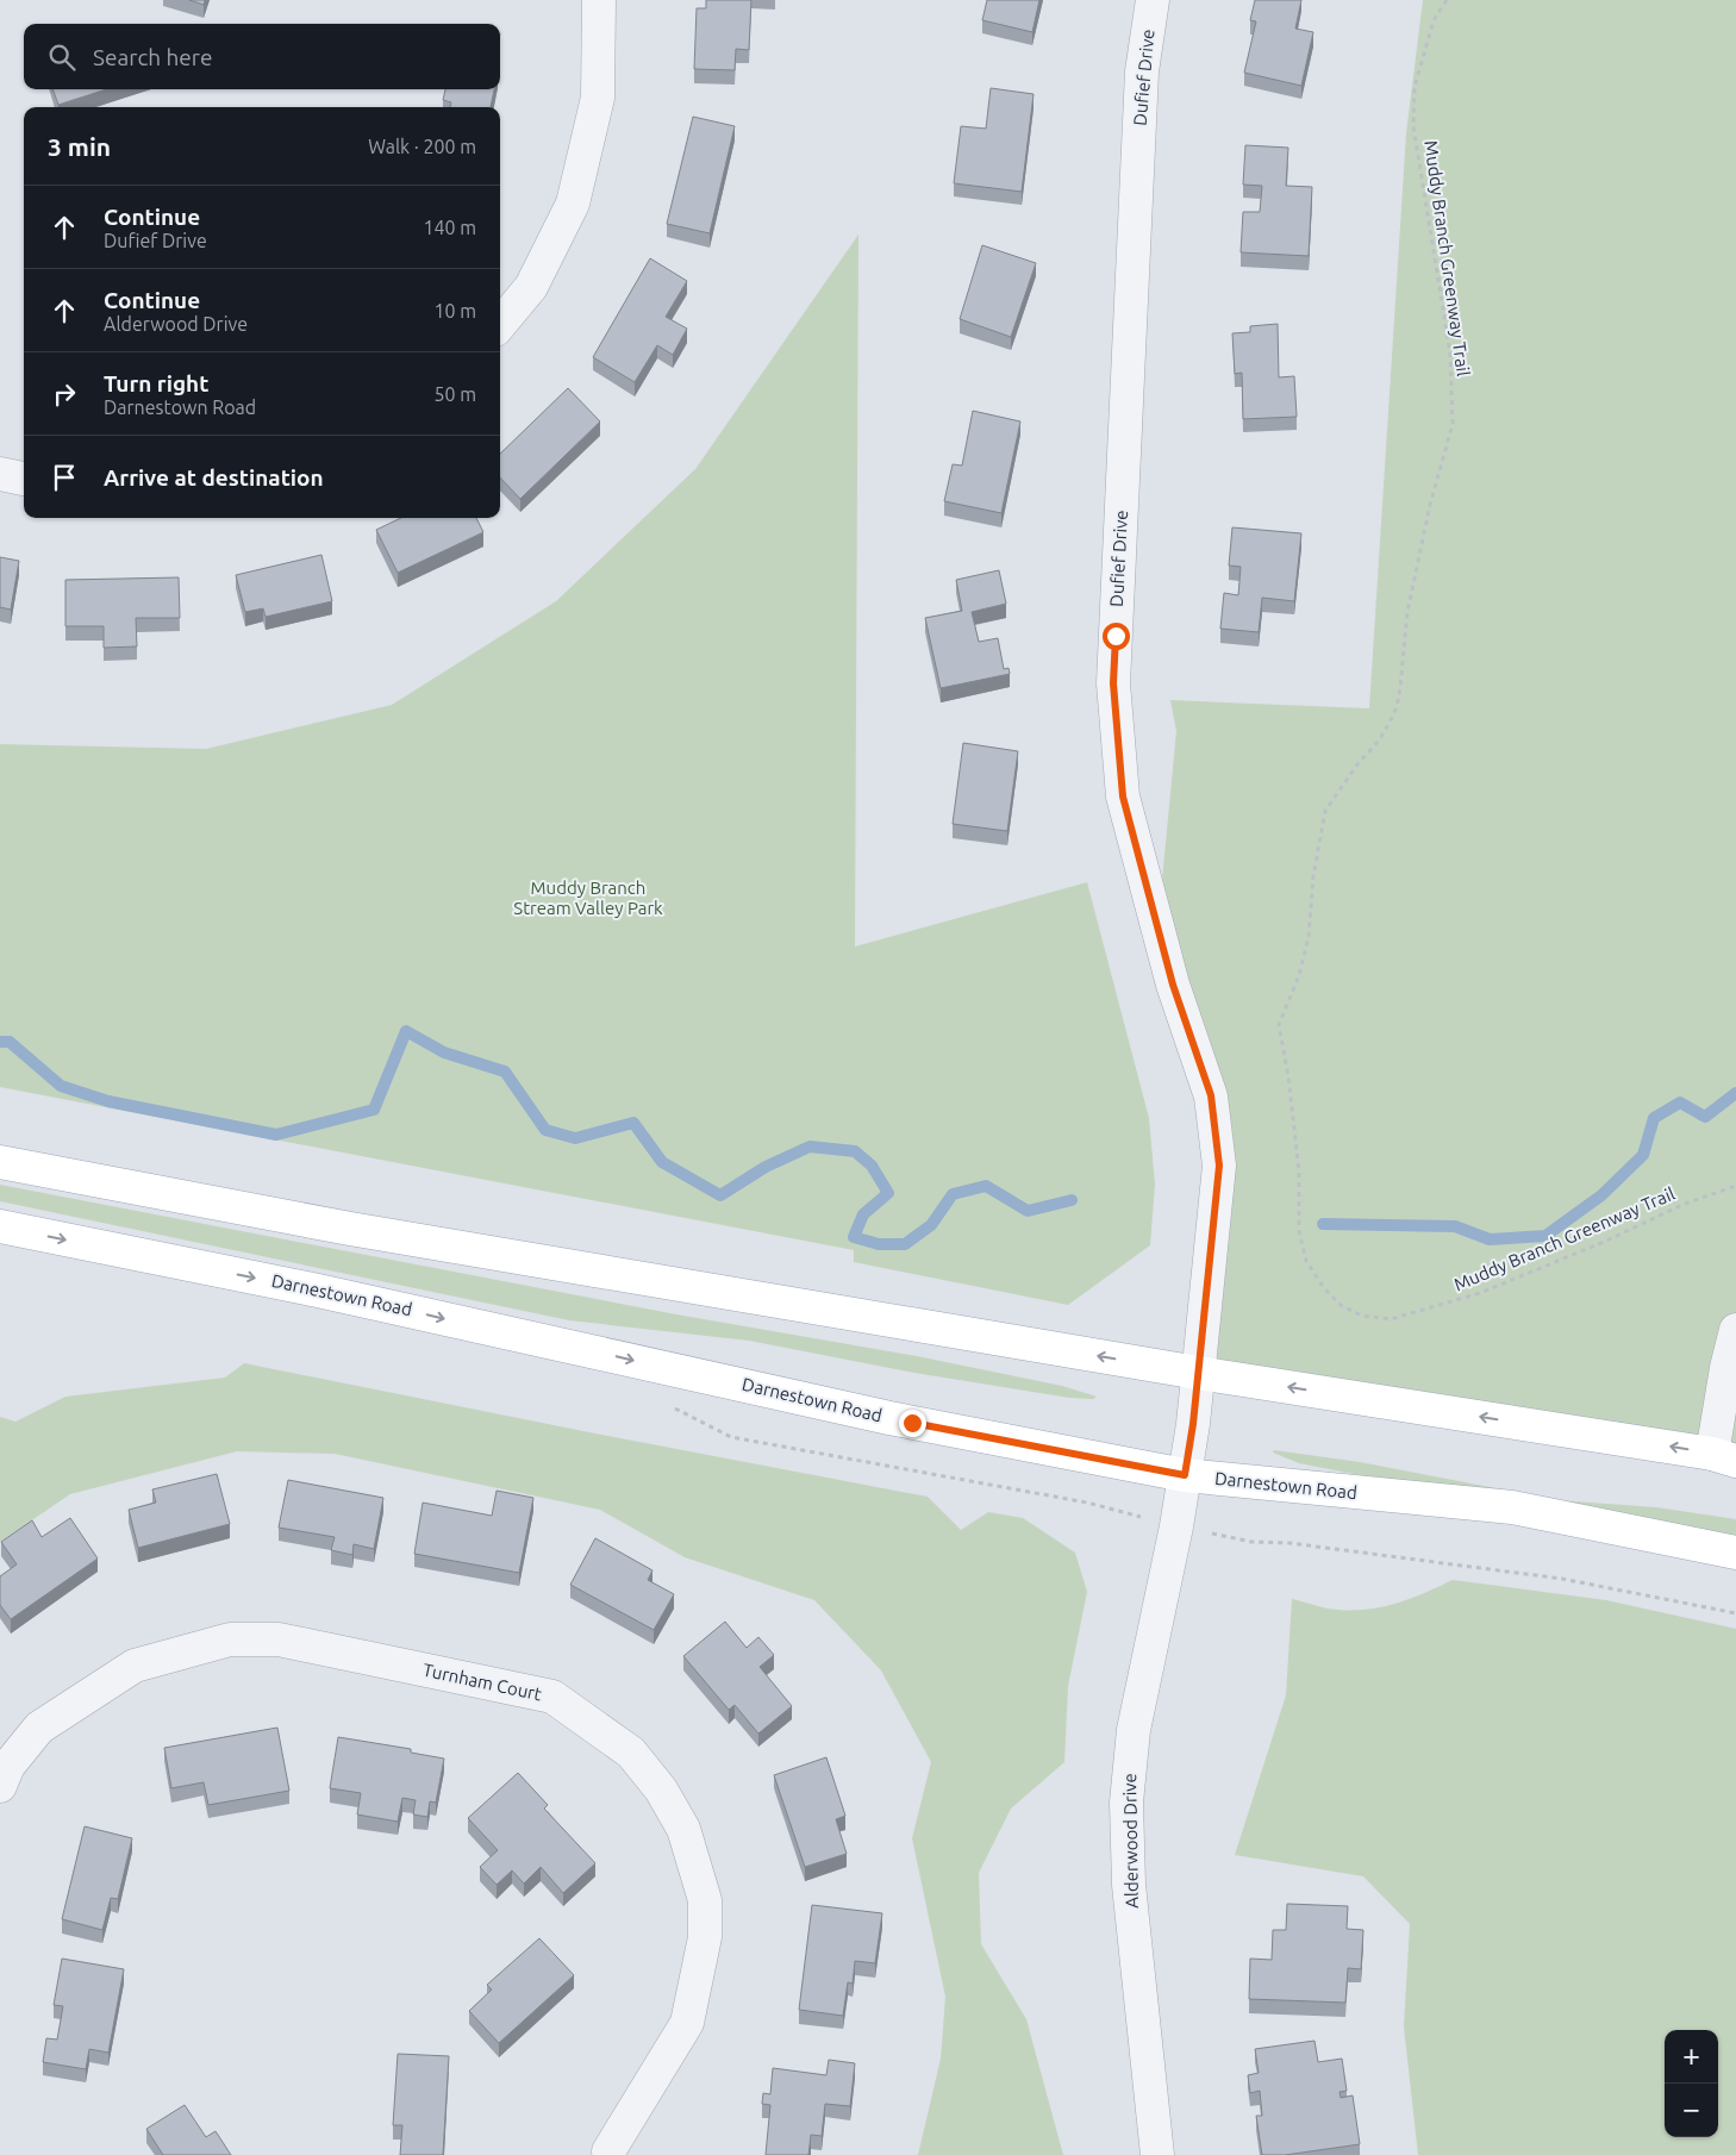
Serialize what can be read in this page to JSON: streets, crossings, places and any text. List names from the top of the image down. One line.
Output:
{"streets":{"main road":["Darnestown Road"],"street":["Dufief Drive","Turnham Court","Alderwood Drive"],"path":["Muddy Branch Greenway Trail"]},"crossings":[["Dufief Drive","Alderwood Drive"],["Darnestown Road","Alderwood Drive"]],"parks":["Muddy Branch Stream Valley Park"],"page":{"search":"Search here","heading":["3 min","Walk · 200 m"],"list":[["Continue","Dufief Drive","140 m"],["Continue","Alderwood Drive","10 m"],["Turn right","Darnestown Road","50 m"],"Arrive at destination"],"map_buttons":["+","−"]}}
